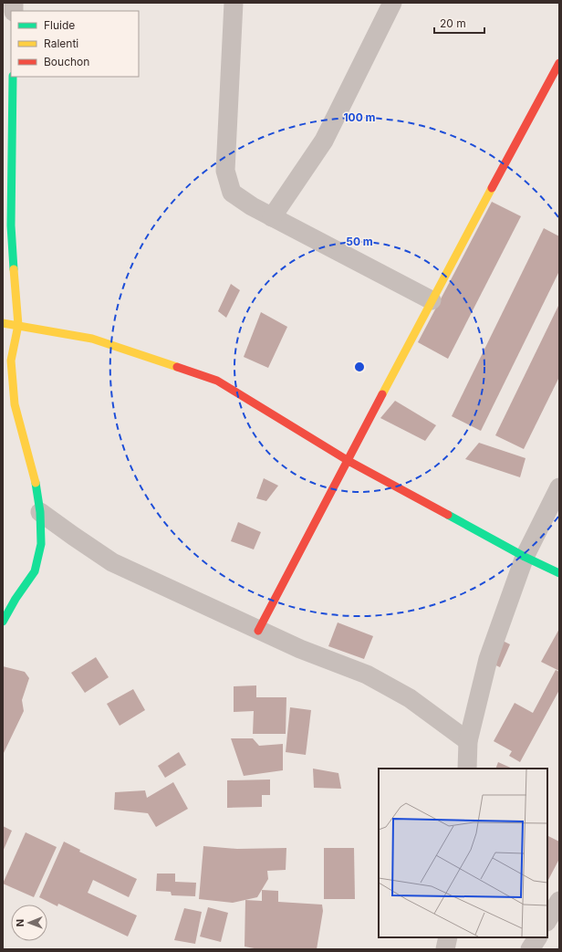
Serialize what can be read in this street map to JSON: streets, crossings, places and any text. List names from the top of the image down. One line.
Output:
{"legend":["Fluide","Ralenti","Bouchon"],"scale_bar":"20 m","north":"left","rings":["100 m","50 m"]}
